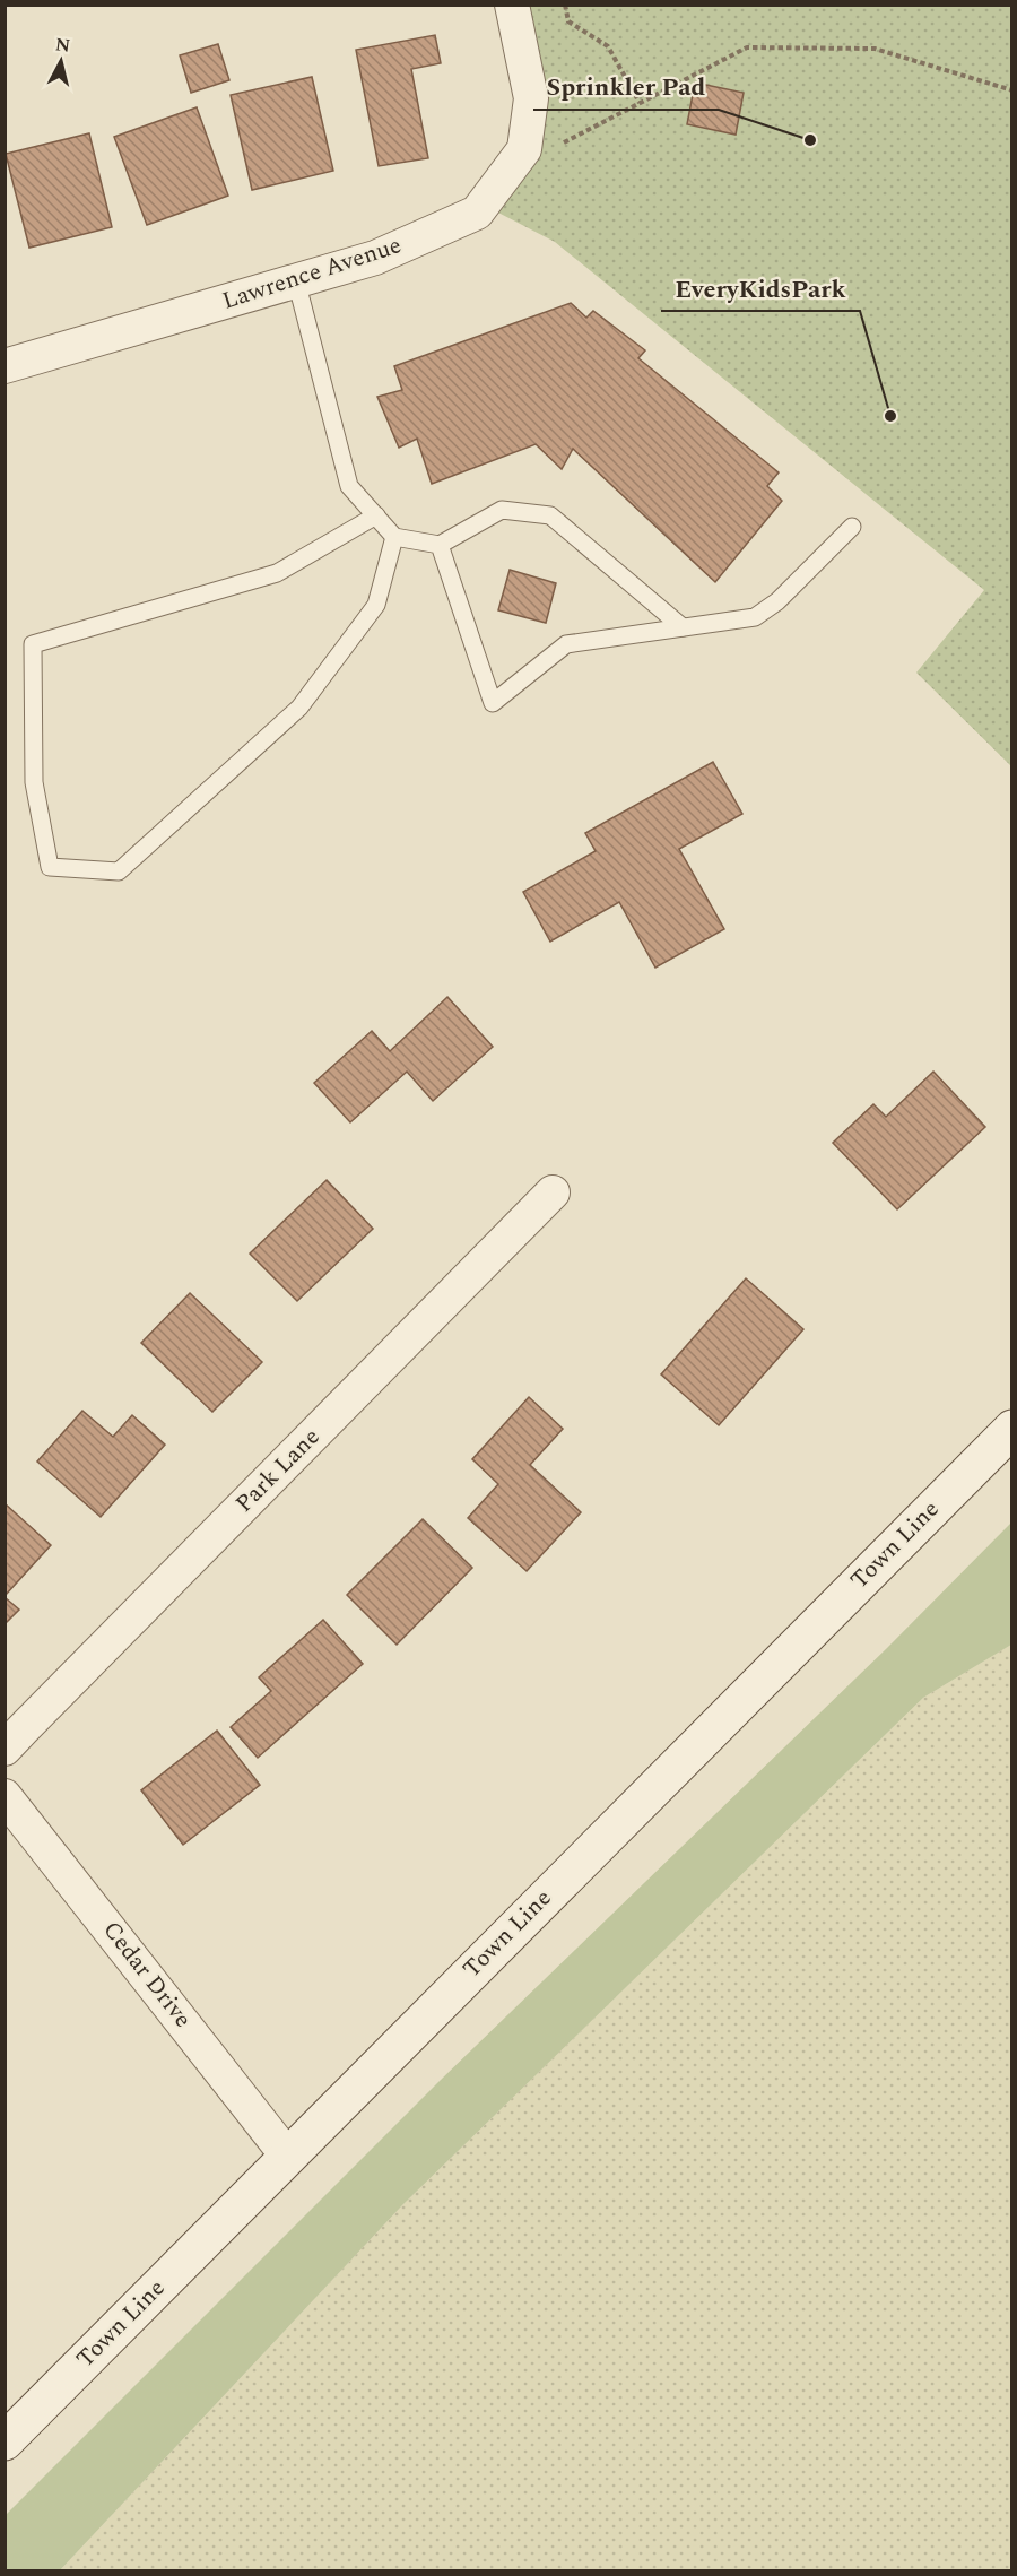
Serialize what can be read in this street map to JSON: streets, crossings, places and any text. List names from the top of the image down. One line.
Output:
{"streets":{"main road":["Town Line"],"street":["Lawrence Avenue","Park Lane","Cedar Drive"]},"crossings":[["Town Line","Cedar Drive"]],"places":["Sprinkler Pad","EveryKidsPark"],"north":"top"}
